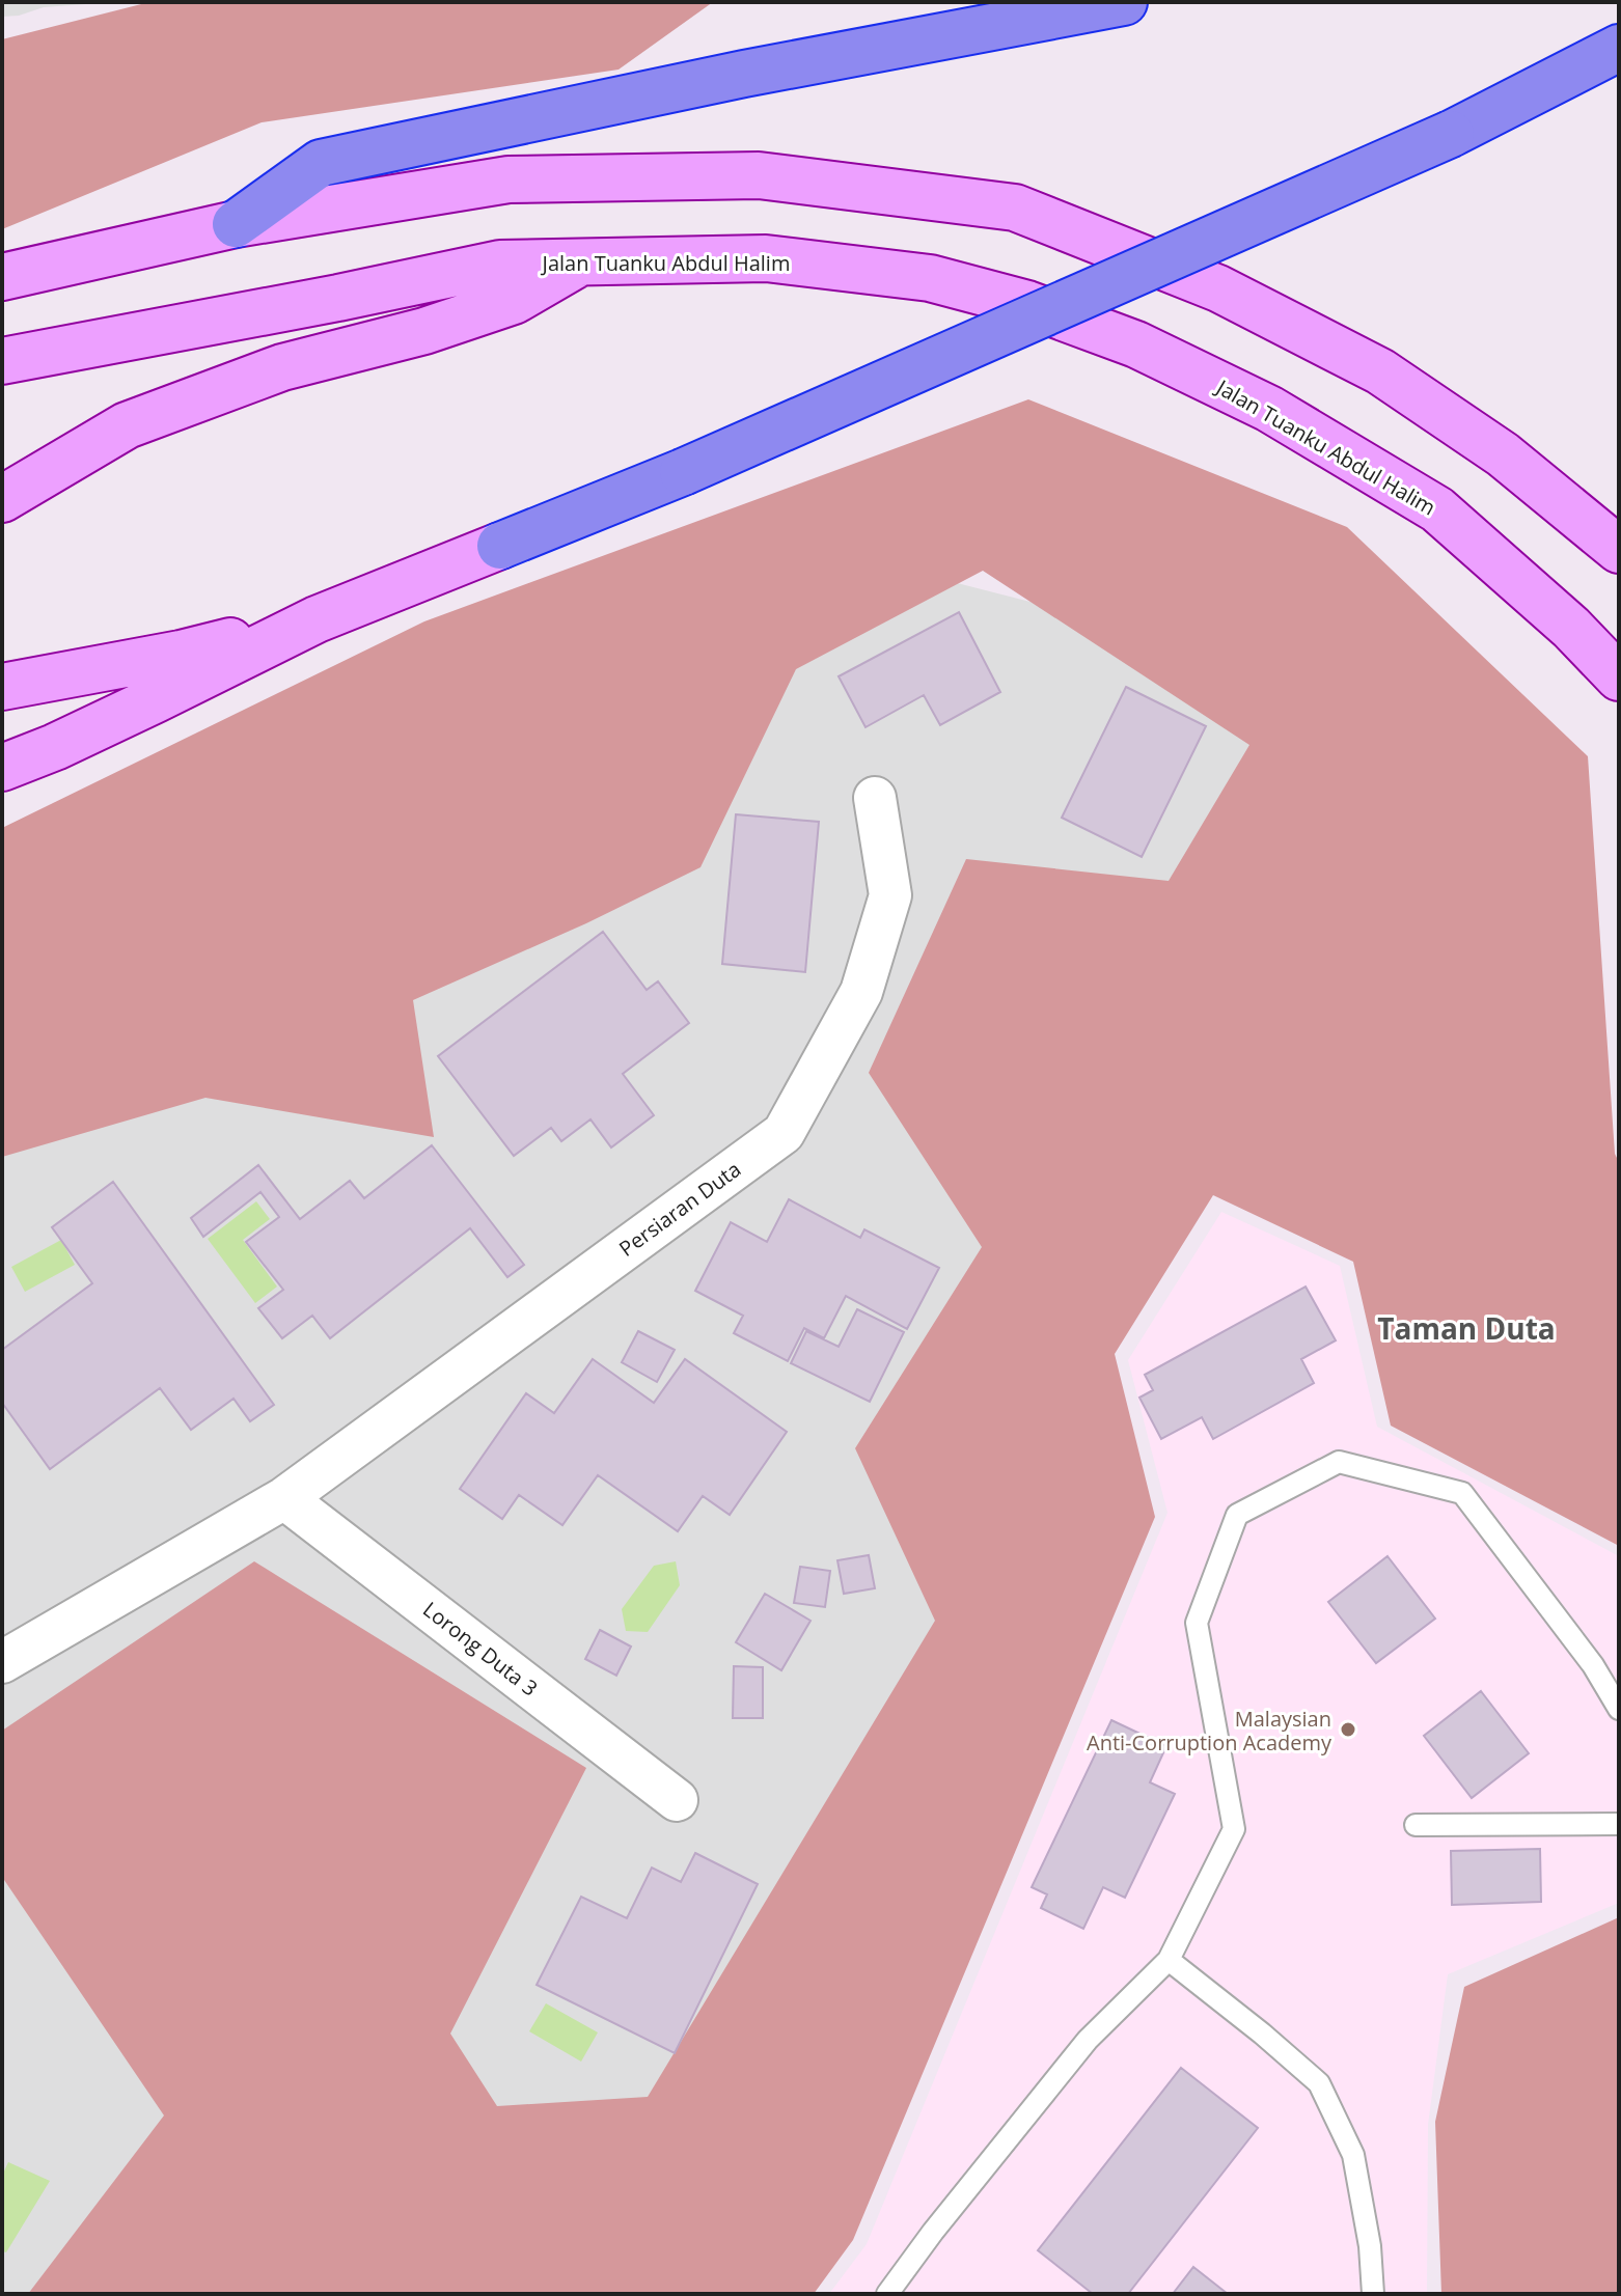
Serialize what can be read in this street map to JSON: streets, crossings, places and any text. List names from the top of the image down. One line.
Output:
{"streets":{"main road":["Jalan Tuanku Abdul Halim"],"street":["Persiaran Duta","Lorong Duta 3"]},"crossings":[["Persiaran Duta","Lorong Duta 3"]],"districts":["Taman Duta"],"places":["Malaysian Anti-Corruption Academy"]}
